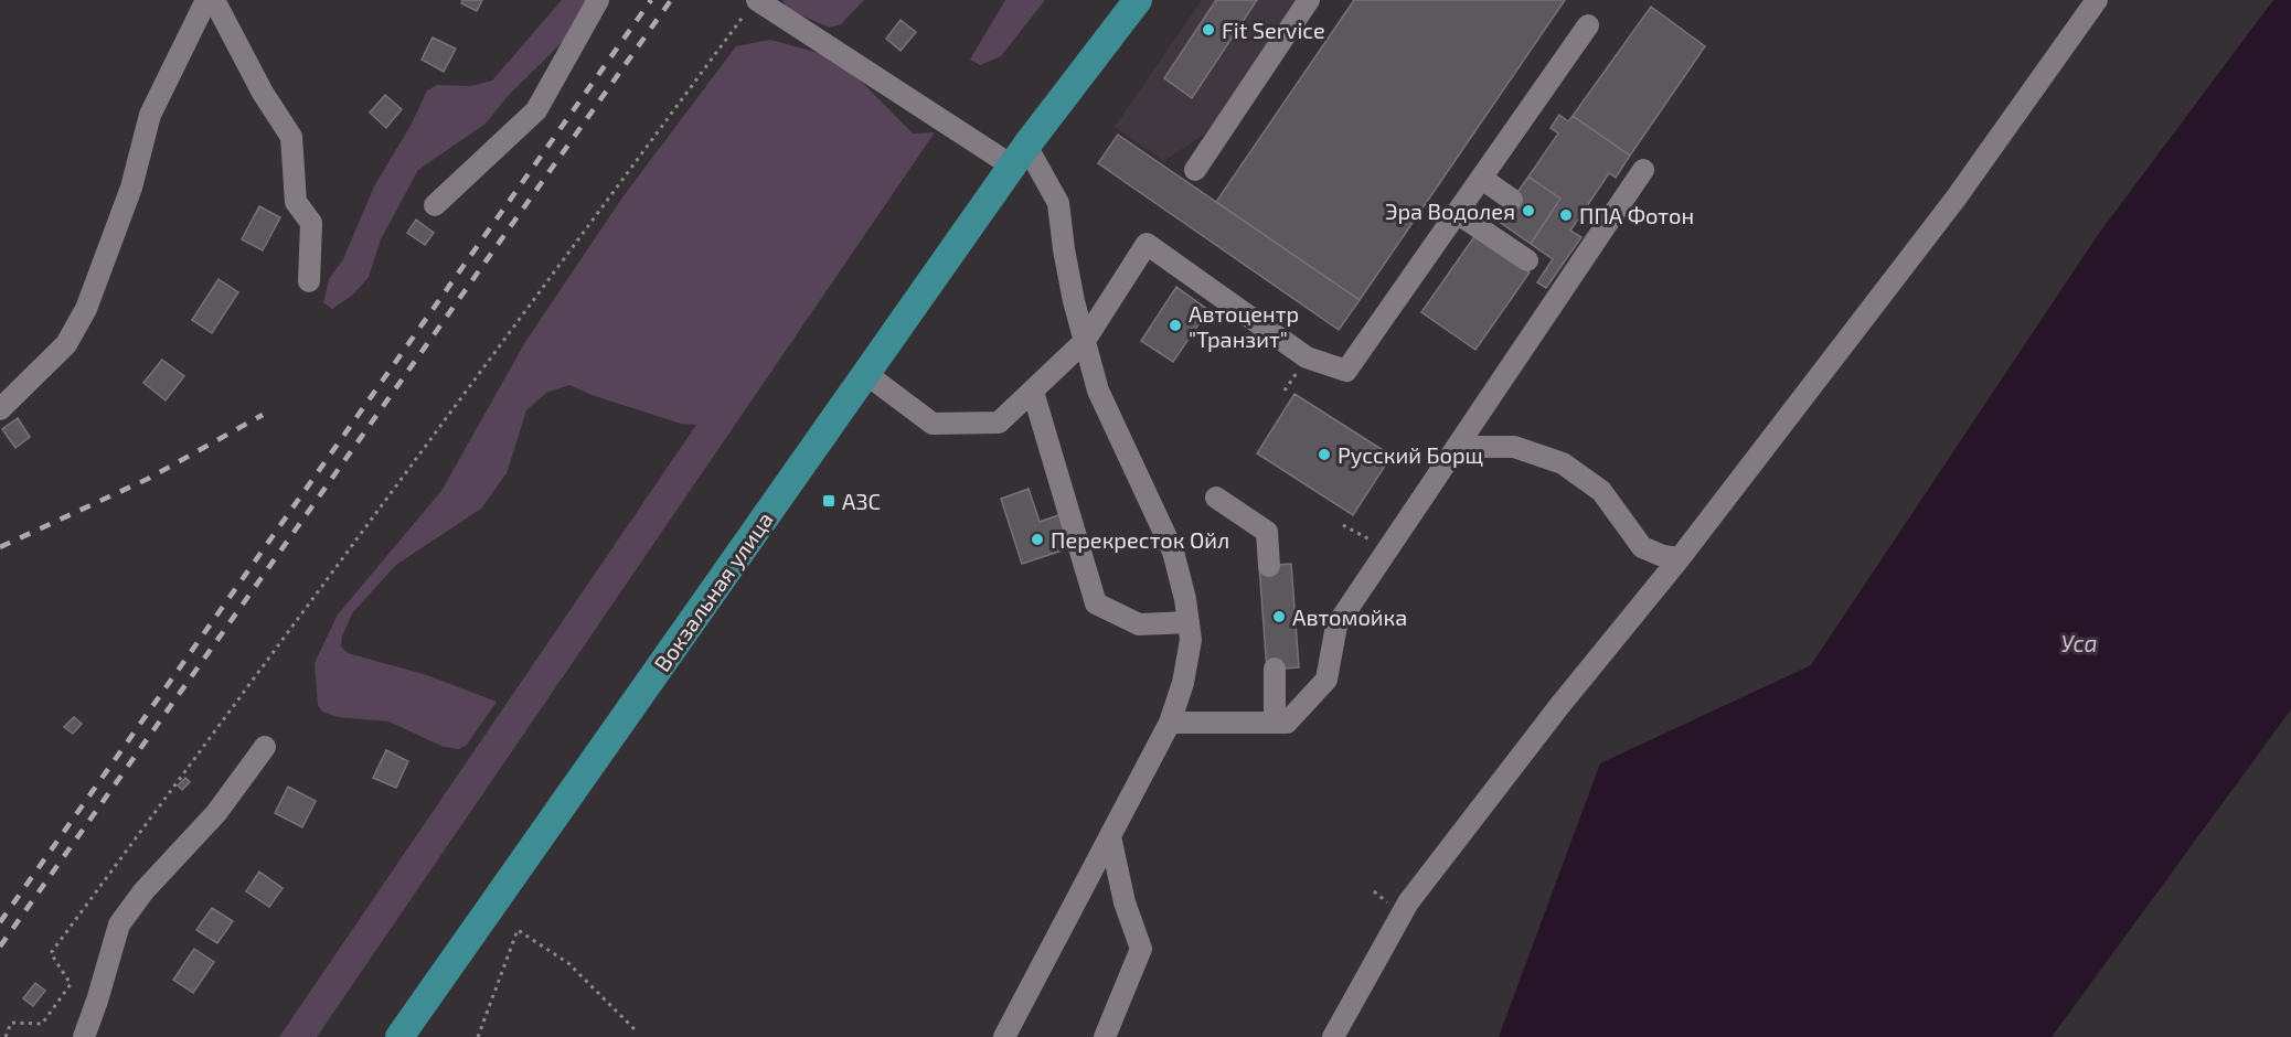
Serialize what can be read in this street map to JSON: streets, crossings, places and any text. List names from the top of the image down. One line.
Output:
{"streets":{"main road":["Вокзальная улица"]},"water":["Уса"],"places":{"other":["Fit Service","Эра Водолея","ППА Фотон","Автоцентр \"Транзит\"","Русский Борщ","Перекресток Ойл","Автомойка"],"transit":["АЗС"]}}
